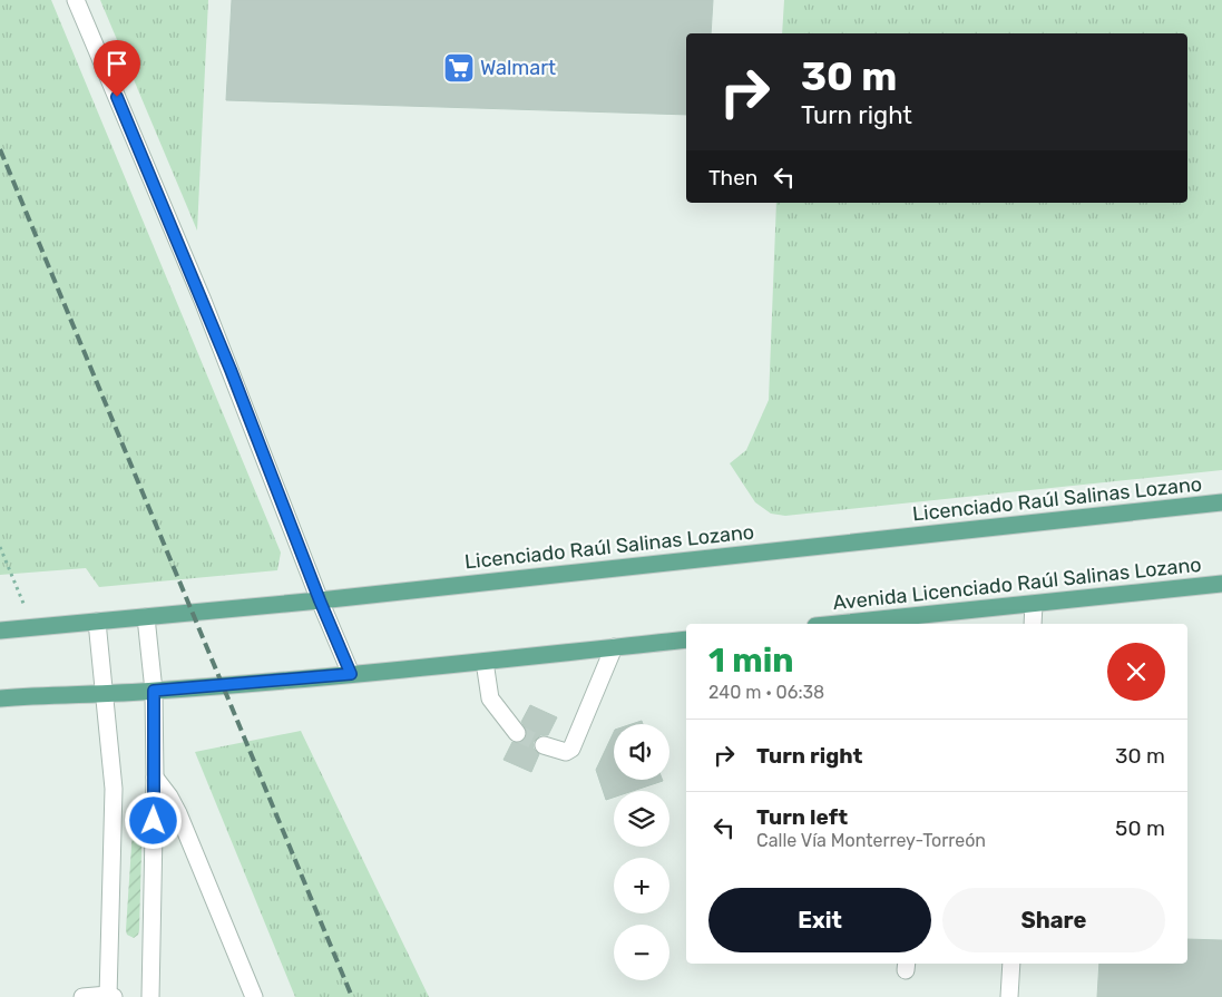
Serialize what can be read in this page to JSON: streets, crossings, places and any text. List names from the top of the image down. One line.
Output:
{"streets":{"main road":["Licenciado Raúl Salinas Lozano","Avenida Licenciado Raúl Salinas Lozano"]},"places":{"supermarket":["Walmart"]},"page":{"turn":["30 m","Turn right"],"then":"Then","heading":["1 min","240 m · 06:38"],"list":[{"name":"Turn right","value":"30 m"},{"name":"Turn left","note":"Calle Vía Monterrey-Torreón","value":"50 m"}],"map_buttons":["+","−"],"buttons":["Exit","Share"]}}
